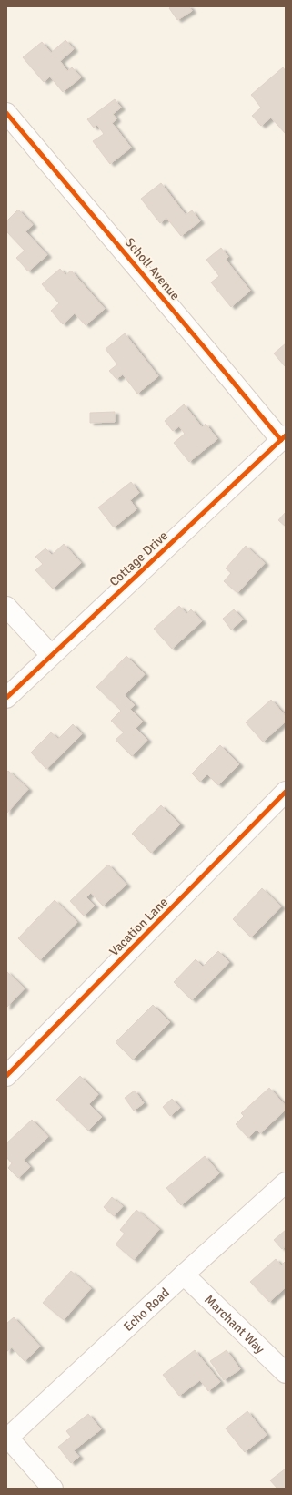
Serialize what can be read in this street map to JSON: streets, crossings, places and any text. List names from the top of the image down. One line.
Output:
{"streets":{"street":["Scholl Avenue","Cottage Drive","Vacation Lane","Echo Road","Marchant Way"]},"crossings":[["Scholl Avenue","Cottage Drive"],["Echo Road","Marchant Way"]]}
